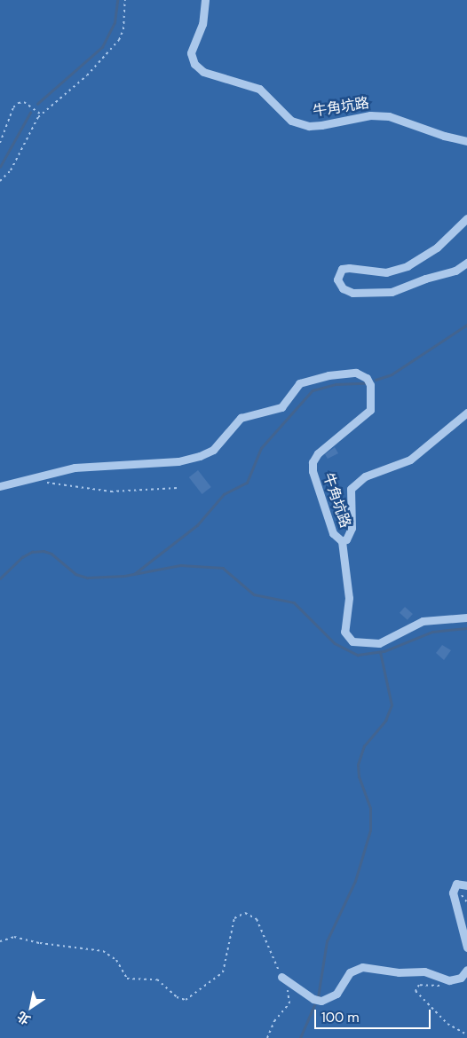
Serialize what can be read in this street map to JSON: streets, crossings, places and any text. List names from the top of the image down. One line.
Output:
{"streets":{"street":["牛角坑路"]},"scale_bar":"100 m","north":"bottom left"}
